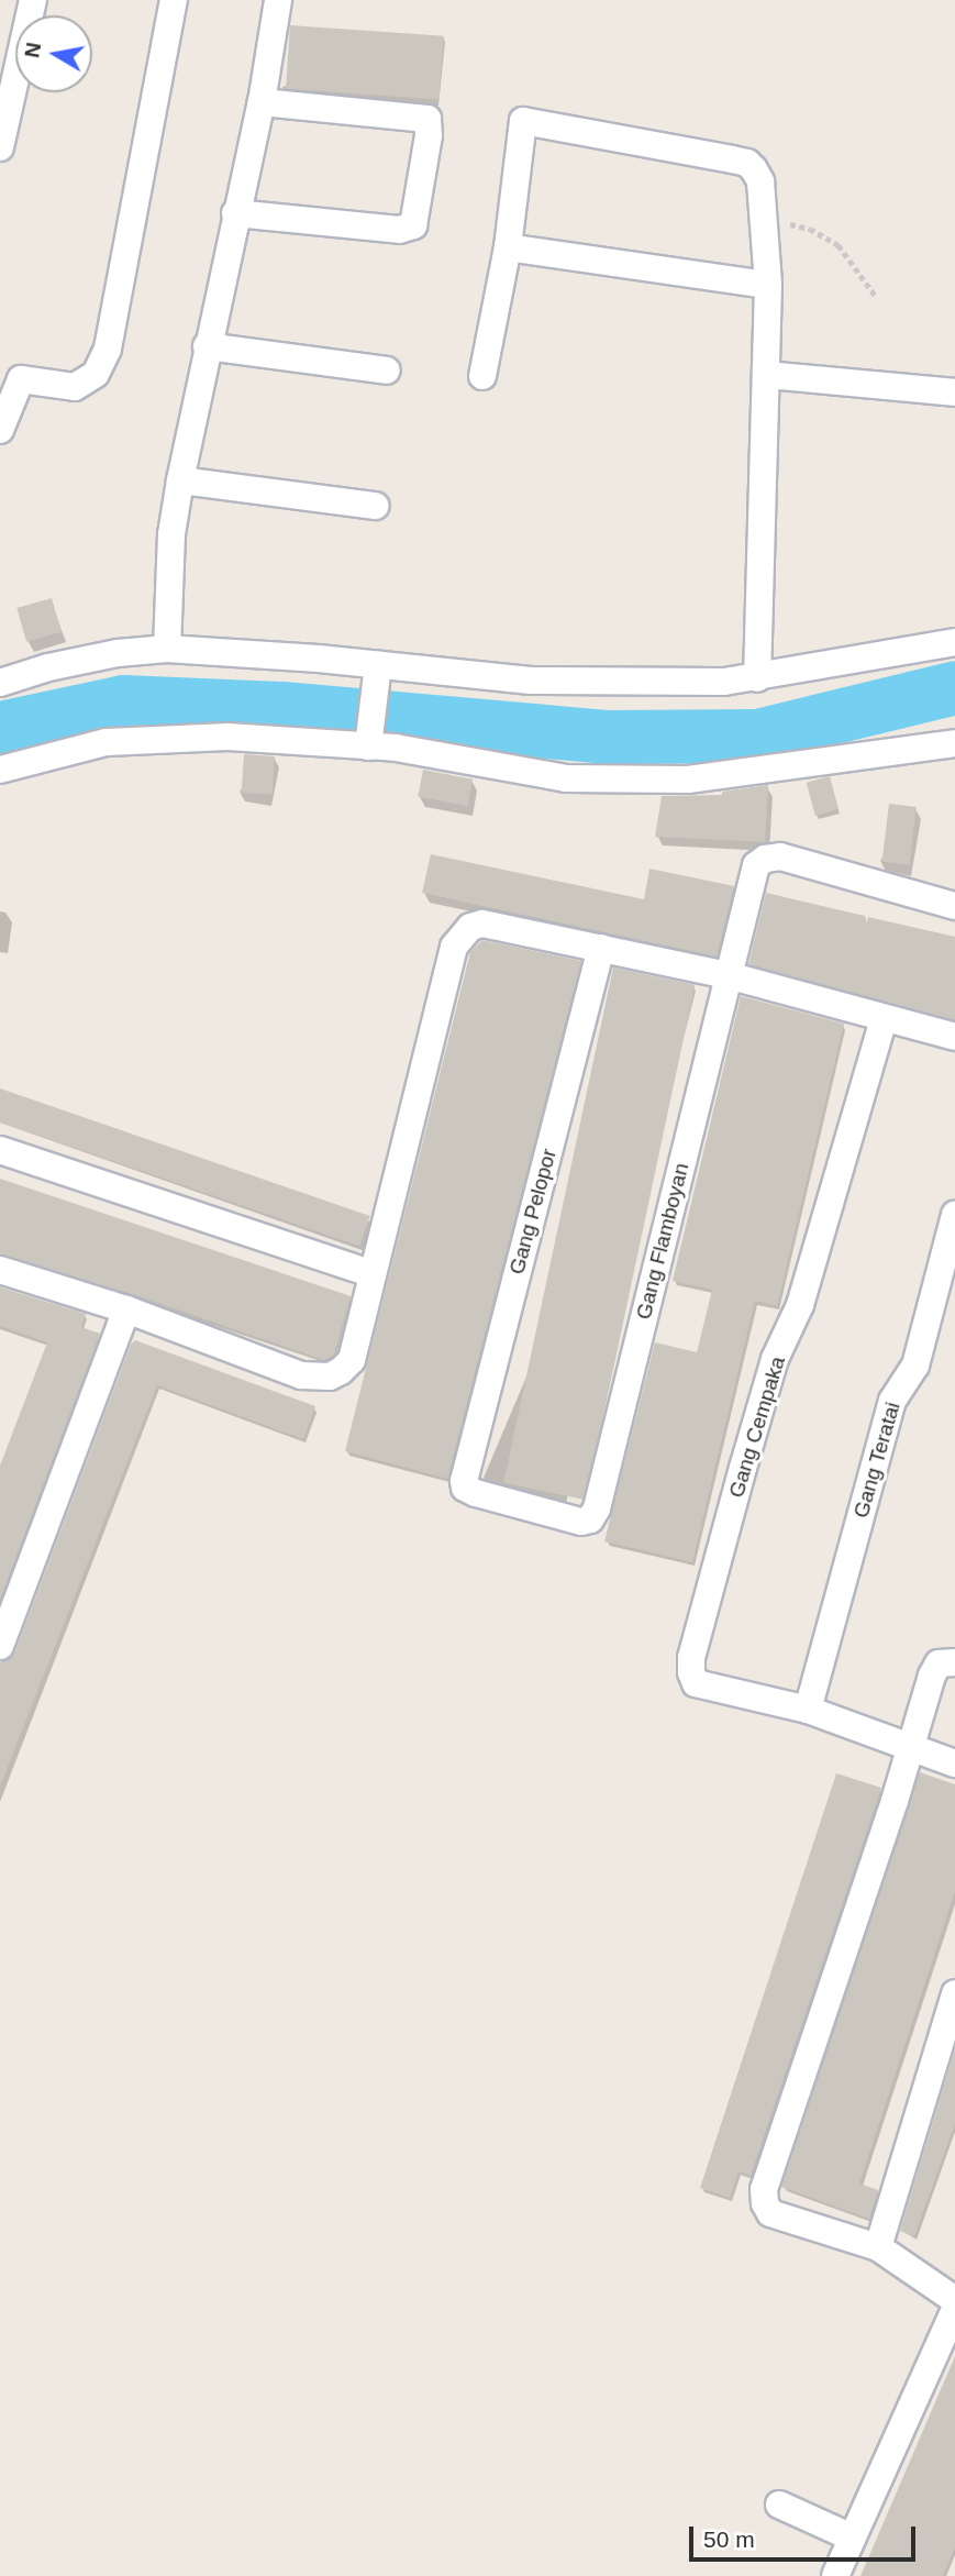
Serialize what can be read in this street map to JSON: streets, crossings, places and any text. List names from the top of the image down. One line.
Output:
{"streets":{"street":["Gang Pelopor","Gang Flamboyan","Gang Cempaka","Gang Teratai"]},"crossings":[["Gang Pelopor","Gang Flamboyan"],["Gang Cempaka","Gang Teratai"]],"scale_bar":"50 m","north":"left"}
